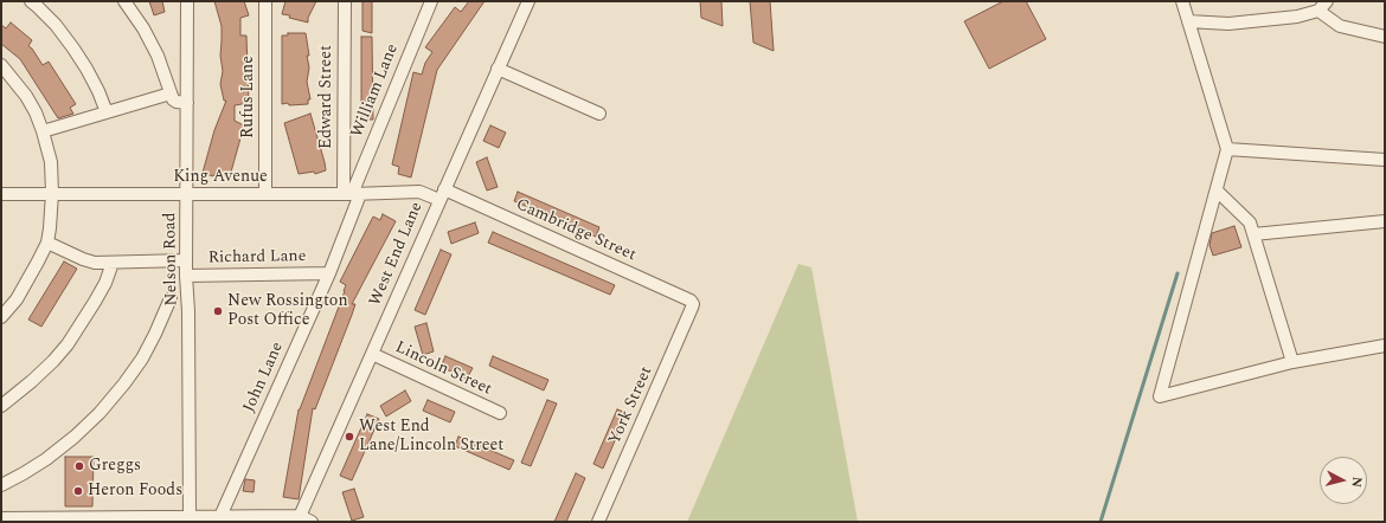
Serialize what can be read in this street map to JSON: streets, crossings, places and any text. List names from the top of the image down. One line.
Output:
{"streets":{"street":["William Lane","Rufus Lane","Edward Street","King Avenue","Cambridge Street","West End Lane","Richard Lane","Nelson Road","Lincoln Street","John Lane","York Street"]},"crossings":[["William Lane","Edward Street"],["William Lane","King Avenue"],["William Lane","John Lane"],["Rufus Lane","King Avenue"],["Edward Street","King Avenue"],["Edward Street","John Lane"],["King Avenue","Cambridge Street"],["King Avenue","West End Lane"],["King Avenue","Nelson Road"],["King Avenue","John Lane"],["Cambridge Street","West End Lane"],["Cambridge Street","York Street"],["West End Lane","Lincoln Street"],["Richard Lane","Nelson Road"],["Richard Lane","John Lane"]],"places":["New Rossington Post Office","West End Lane/Lincoln Street","Greggs","Heron Foods"],"north":"right"}
